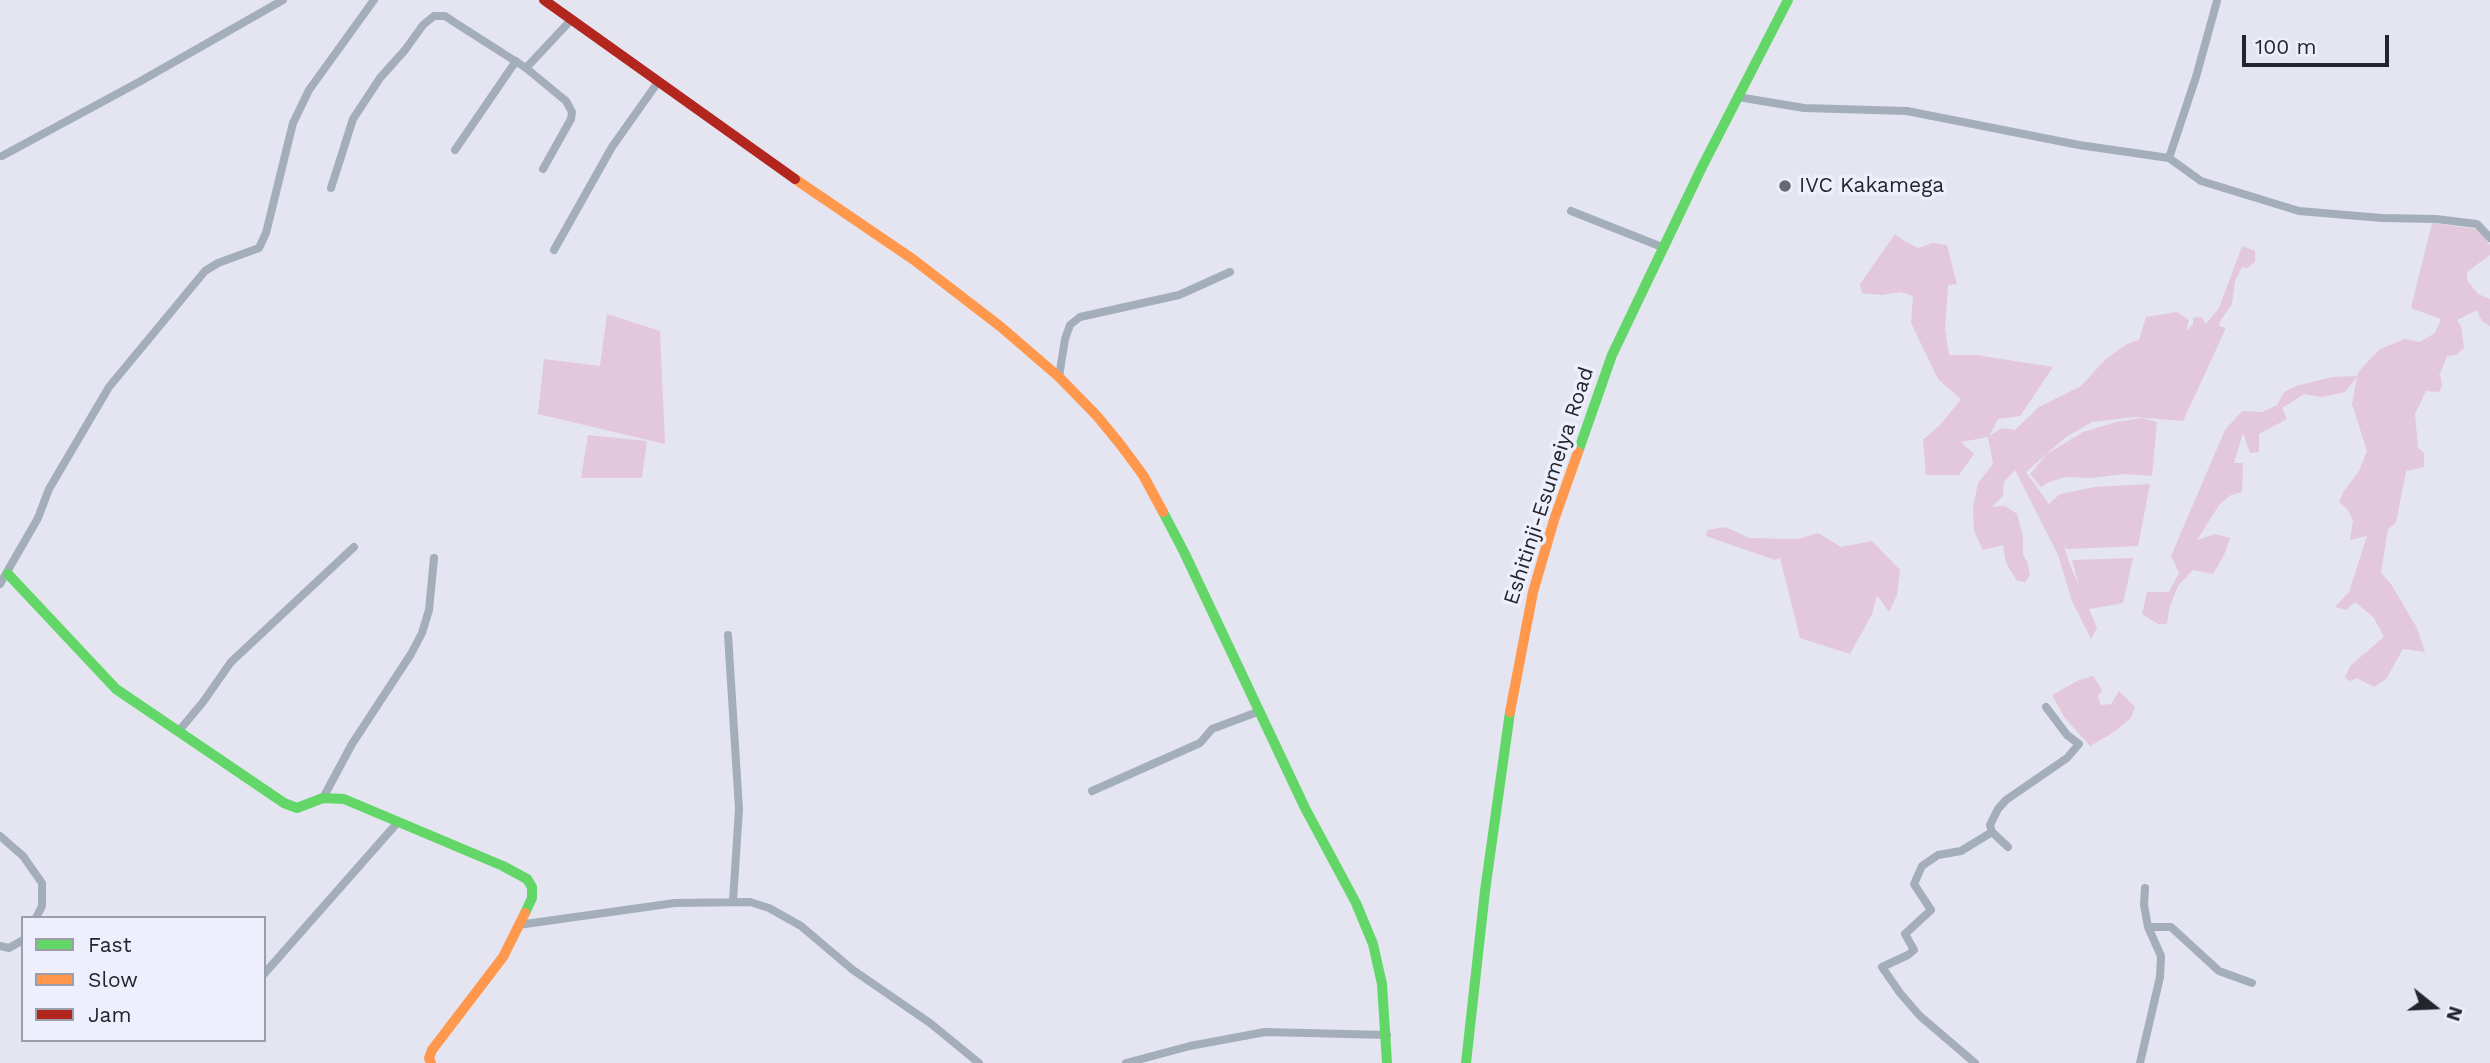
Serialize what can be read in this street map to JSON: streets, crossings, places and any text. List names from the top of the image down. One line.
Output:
{"streets":{"main road":["Eshitinji-Esumeiya Road"]},"places":["IVC Kakamega"],"legend":["Fast","Slow","Jam"],"scale_bar":"100 m","north":"right"}
